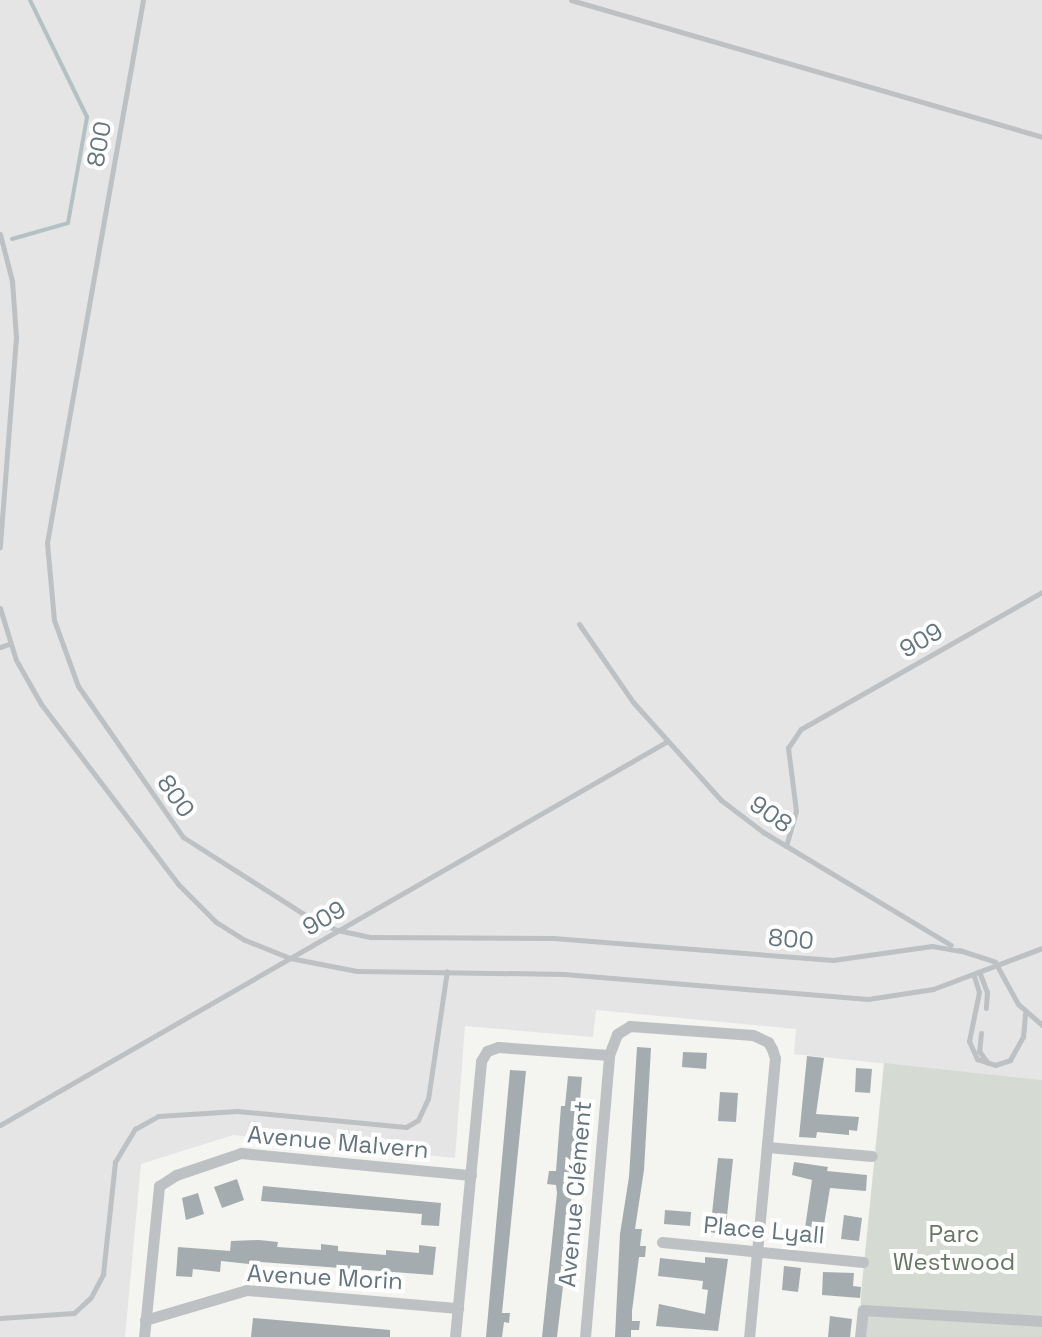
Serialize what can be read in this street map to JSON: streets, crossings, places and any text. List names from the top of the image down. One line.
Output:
{"streets":{"street":["Avenue Malvern","Avenue Clément","Place Lyall","Avenue Morin"],"lane":["800","909","908"]},"crossings":[["800","909"],["800","908"],["909","908"],["Avenue Malvern","Avenue Morin"]],"parks":["Parc Westwood"]}
